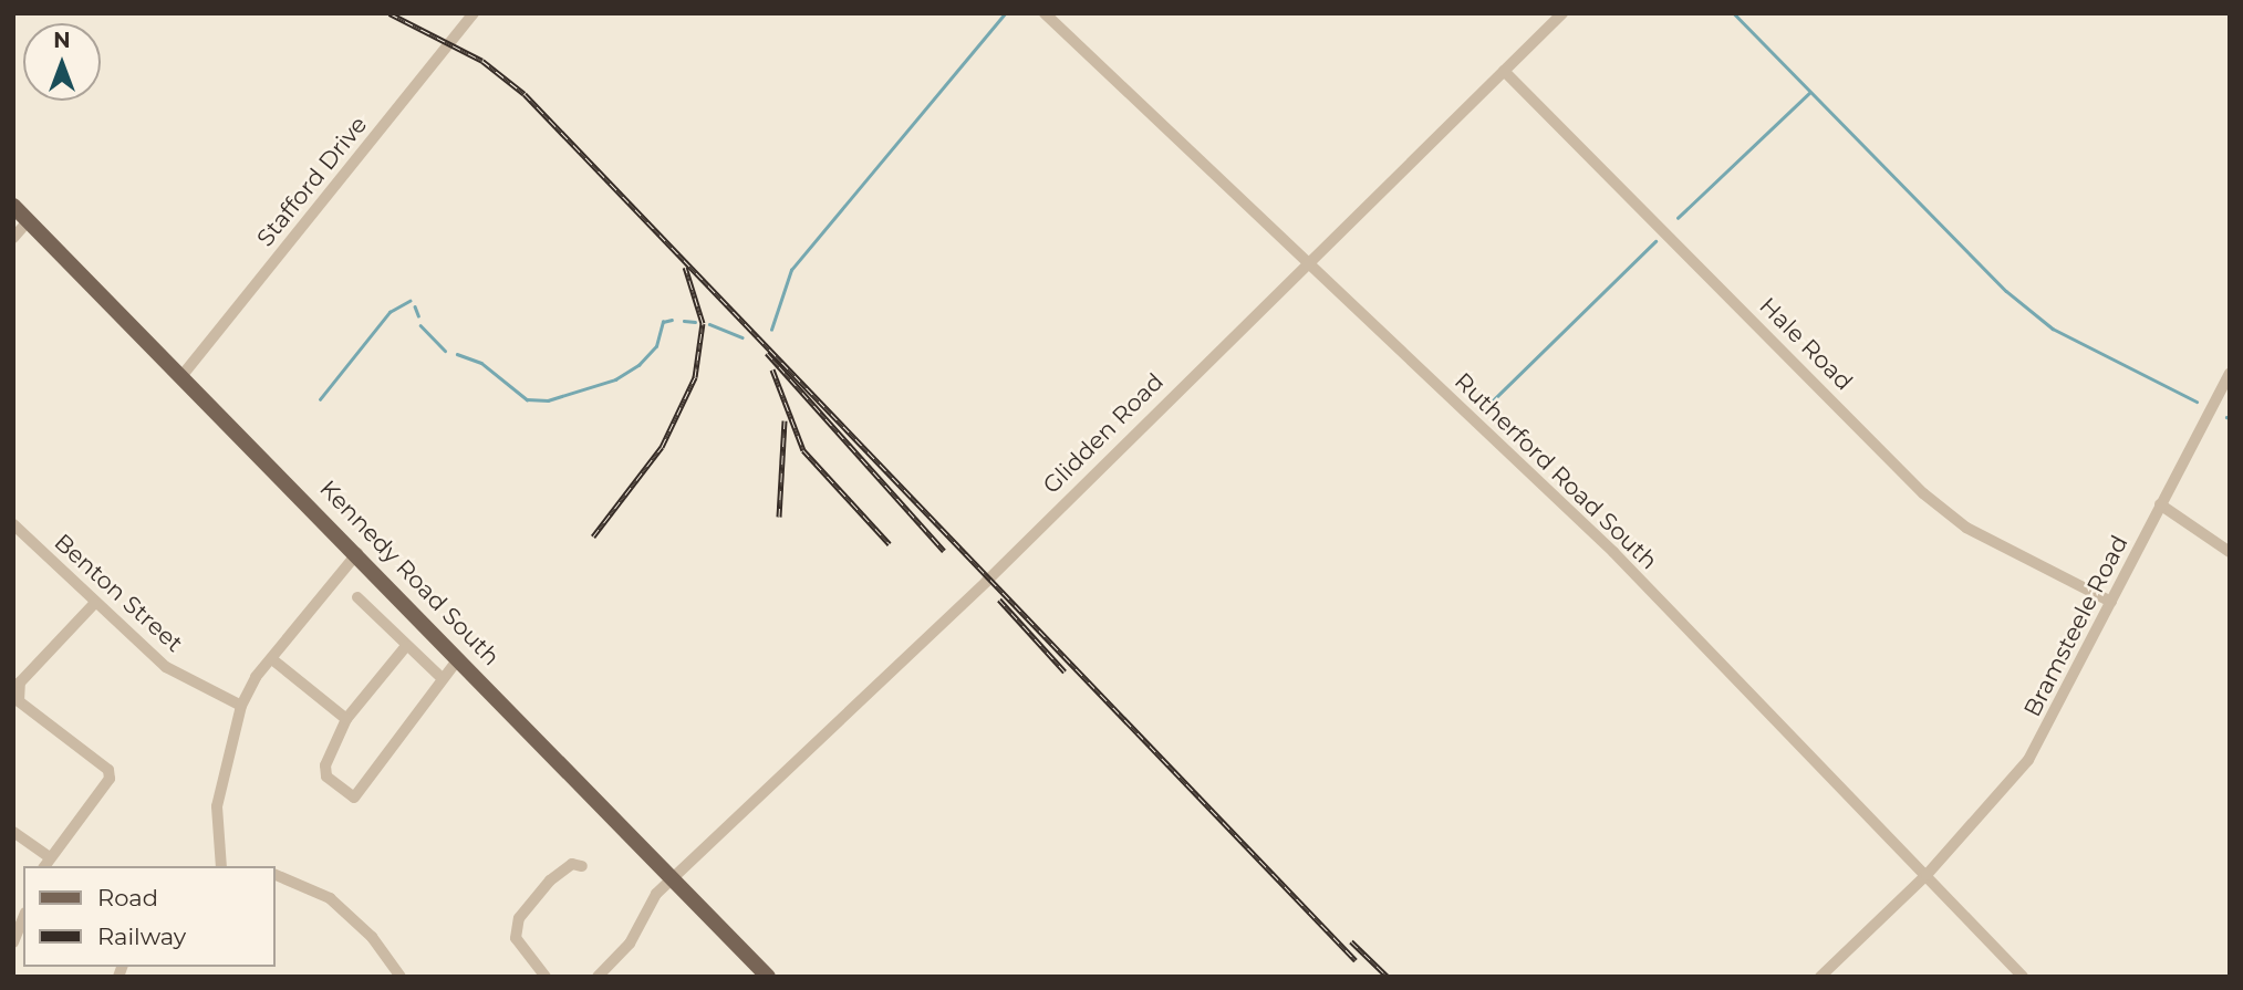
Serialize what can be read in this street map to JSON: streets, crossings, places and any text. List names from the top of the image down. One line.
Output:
{"streets":{"main road":["Kennedy Road South"],"street":["Stafford Drive","Hale Road","Glidden Road","Rutherford Road South","Benton Street","Bramsteele Road"]},"crossings":[["Stafford Drive","Kennedy Road South"],["Hale Road","Glidden Road"],["Hale Road","Bramsteele Road"],["Glidden Road","Rutherford Road South"],["Glidden Road","Kennedy Road South"],["Rutherford Road South","Bramsteele Road"]],"legend":["Road","Railway"],"north":"top"}
